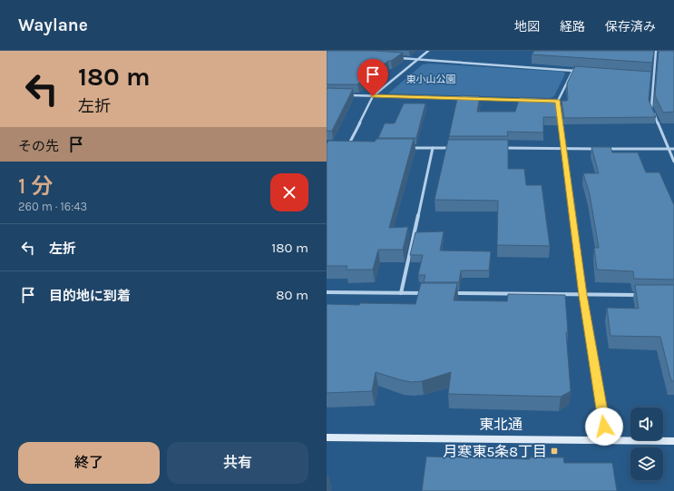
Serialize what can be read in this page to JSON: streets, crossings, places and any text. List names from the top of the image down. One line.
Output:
{"streets":{"street":["東北通"]},"parks":["東小山公園"],"places":{"transit":["月寒東5条8丁目"]},"page":{"header":"Waylane","nav":["地図","経路","保存済み"],"turn":["180 m","左折"],"then":"その先","heading":["1 分","260 m · 16:43"],"list":[{"name":"左折","value":"180 m"},{"name":"目的地に到着","value":"80 m"}],"buttons":["終了","共有"]}}
